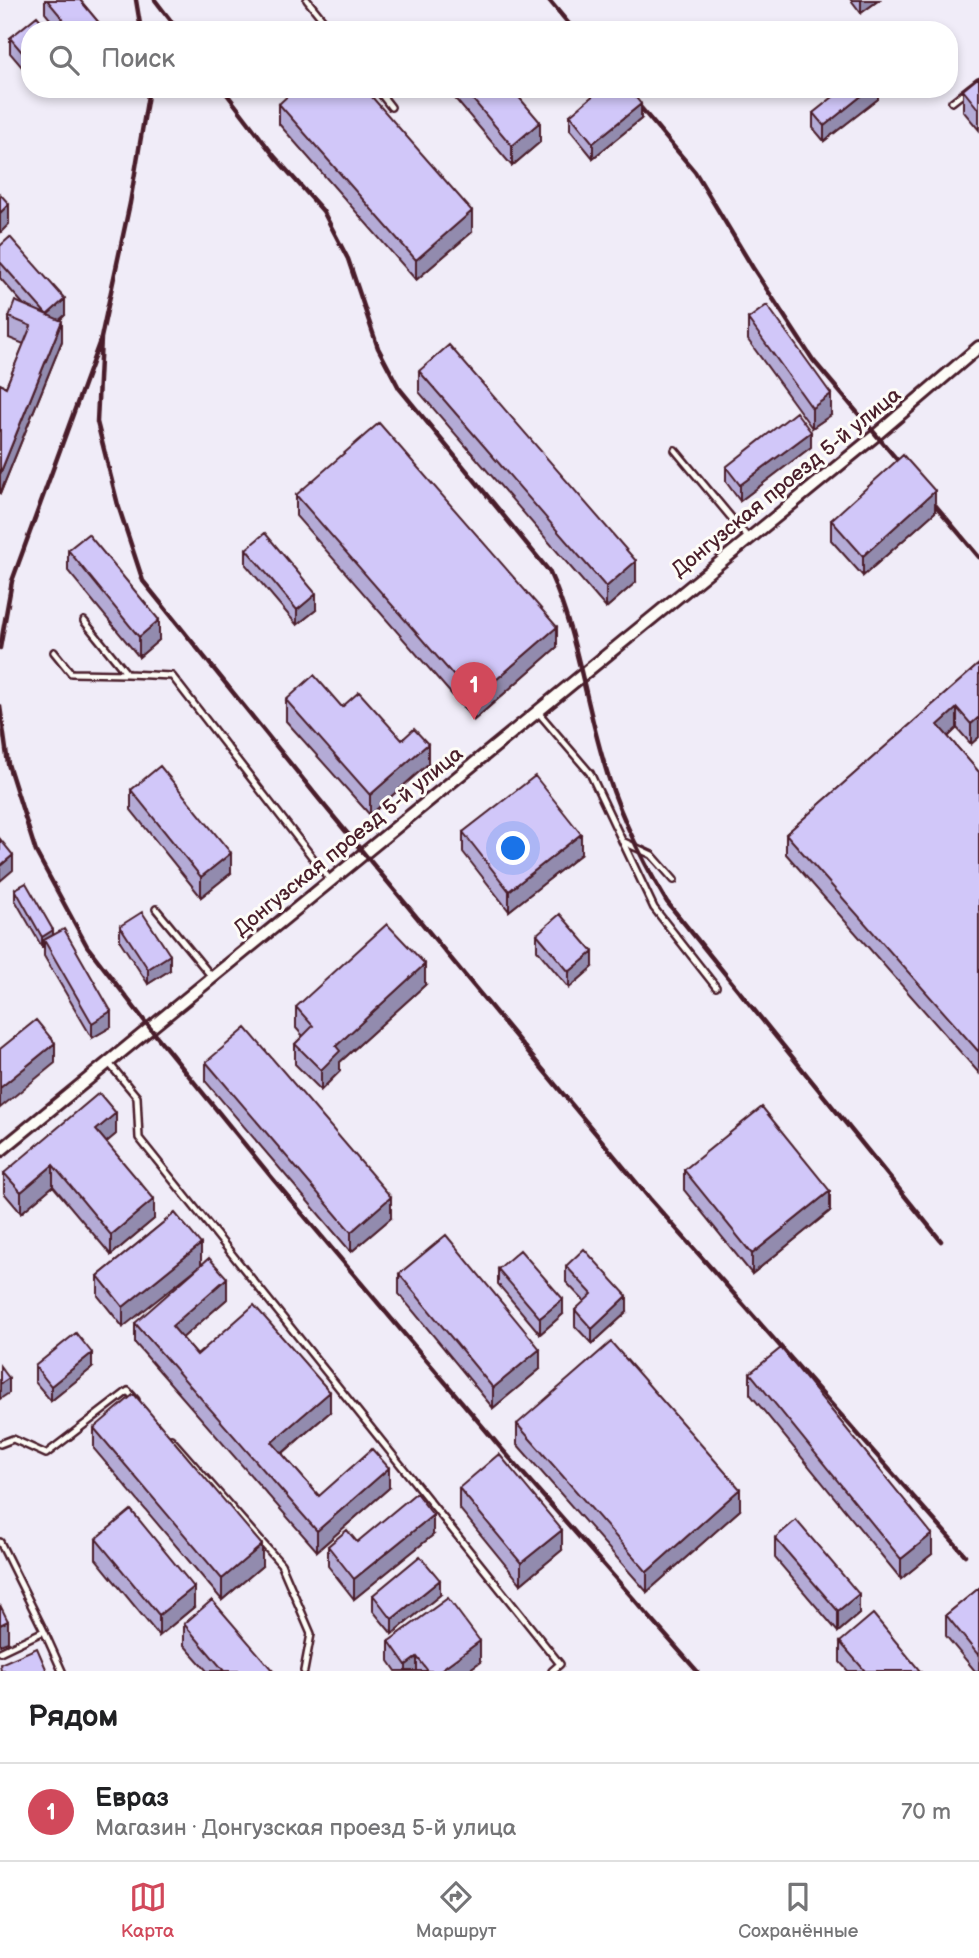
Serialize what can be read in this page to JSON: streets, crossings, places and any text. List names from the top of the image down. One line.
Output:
{"streets":{"street":["Донгузская проезд 5-й улица"]},"page":{"search":"Поиск","pins":"1","heading":"Рядом","list":[{"mark":"1","name":"Евраз","note":"Магазин · Донгузская проезд 5-й улица","value":"70 m"}],"nav":["Карта","Маршрут","Сохранённые"]}}
